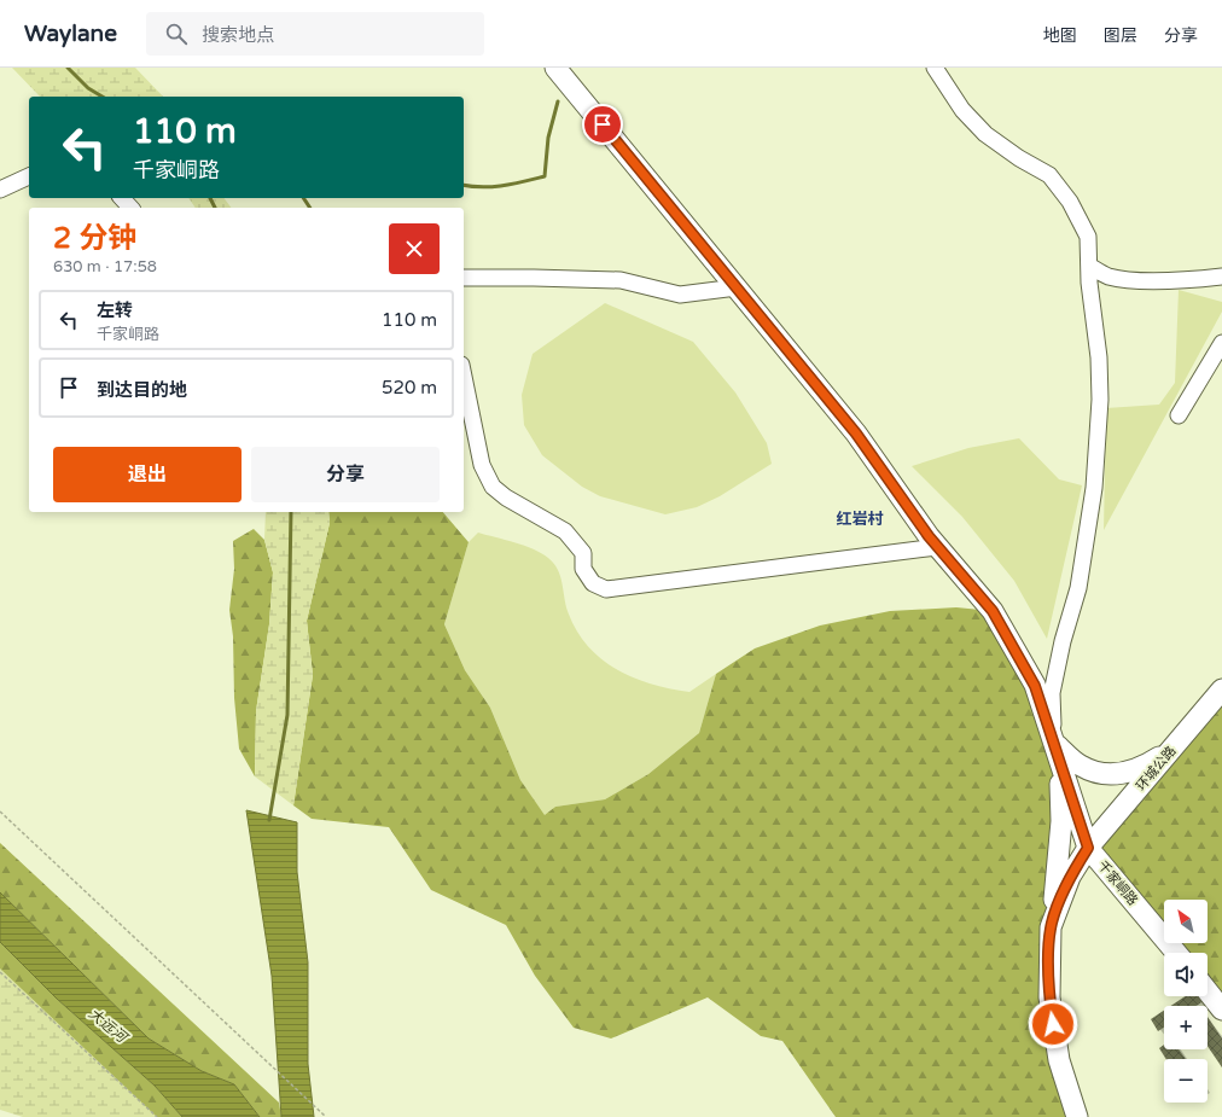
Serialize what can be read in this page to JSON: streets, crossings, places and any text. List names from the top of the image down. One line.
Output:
{"streets":{"main road":["环城公路","千家峒路"]},"crossings":[["环城公路","千家峒路"]],"districts":["红岩村"],"water":["大远河"],"north":"top left","page":{"header":"Waylane","search":"搜索地点","nav":["地图","图层","分享"],"turn":["110 m","千家峒路"],"heading":["2 分钟","630 m · 17:58"],"list":[{"name":"左转","note":"千家峒路","value":"110 m"},{"name":"到达目的地","value":"520 m"}],"buttons":["退出","分享"],"map_buttons":["+","−"]}}
